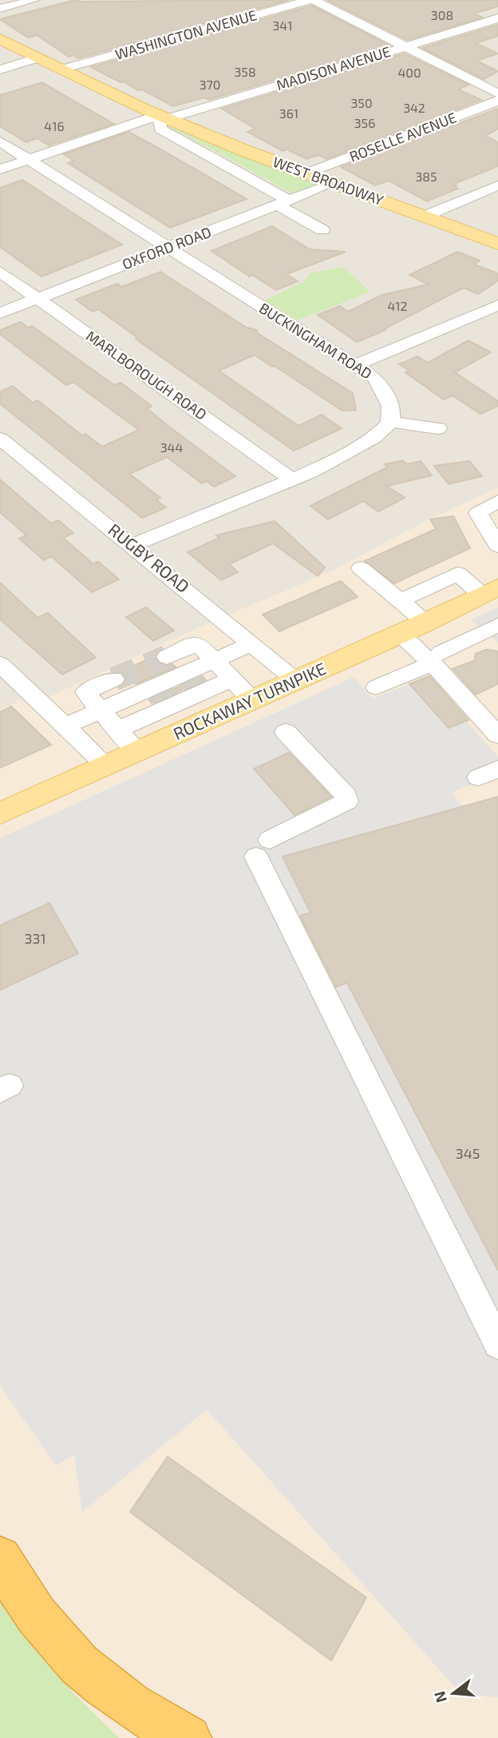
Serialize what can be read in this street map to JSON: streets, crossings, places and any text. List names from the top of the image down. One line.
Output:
{"streets":{"main road":["WEST BROADWAY","ROCKAWAY TURNPIKE"],"street":["WASHINGTON AVENUE","MADISON AVENUE","ROSELLE AVENUE","OXFORD ROAD","BUCKINGHAM ROAD","MARLBOROUGH ROAD","RUGBY ROAD"]},"crossings":[["WASHINGTON AVENUE","WEST BROADWAY"],["MADISON AVENUE","WEST BROADWAY"],["MADISON AVENUE","BUCKINGHAM ROAD"],["ROSELLE AVENUE","WEST BROADWAY"],["WEST BROADWAY","OXFORD ROAD"],["OXFORD ROAD","BUCKINGHAM ROAD"],["OXFORD ROAD","MARLBOROUGH ROAD"],["RUGBY ROAD","ROCKAWAY TURNPIKE"]],"house_numbers":["308","341","358","400","370","350","342","361","356","416","385","412","344","331","345"],"north":"left"}
